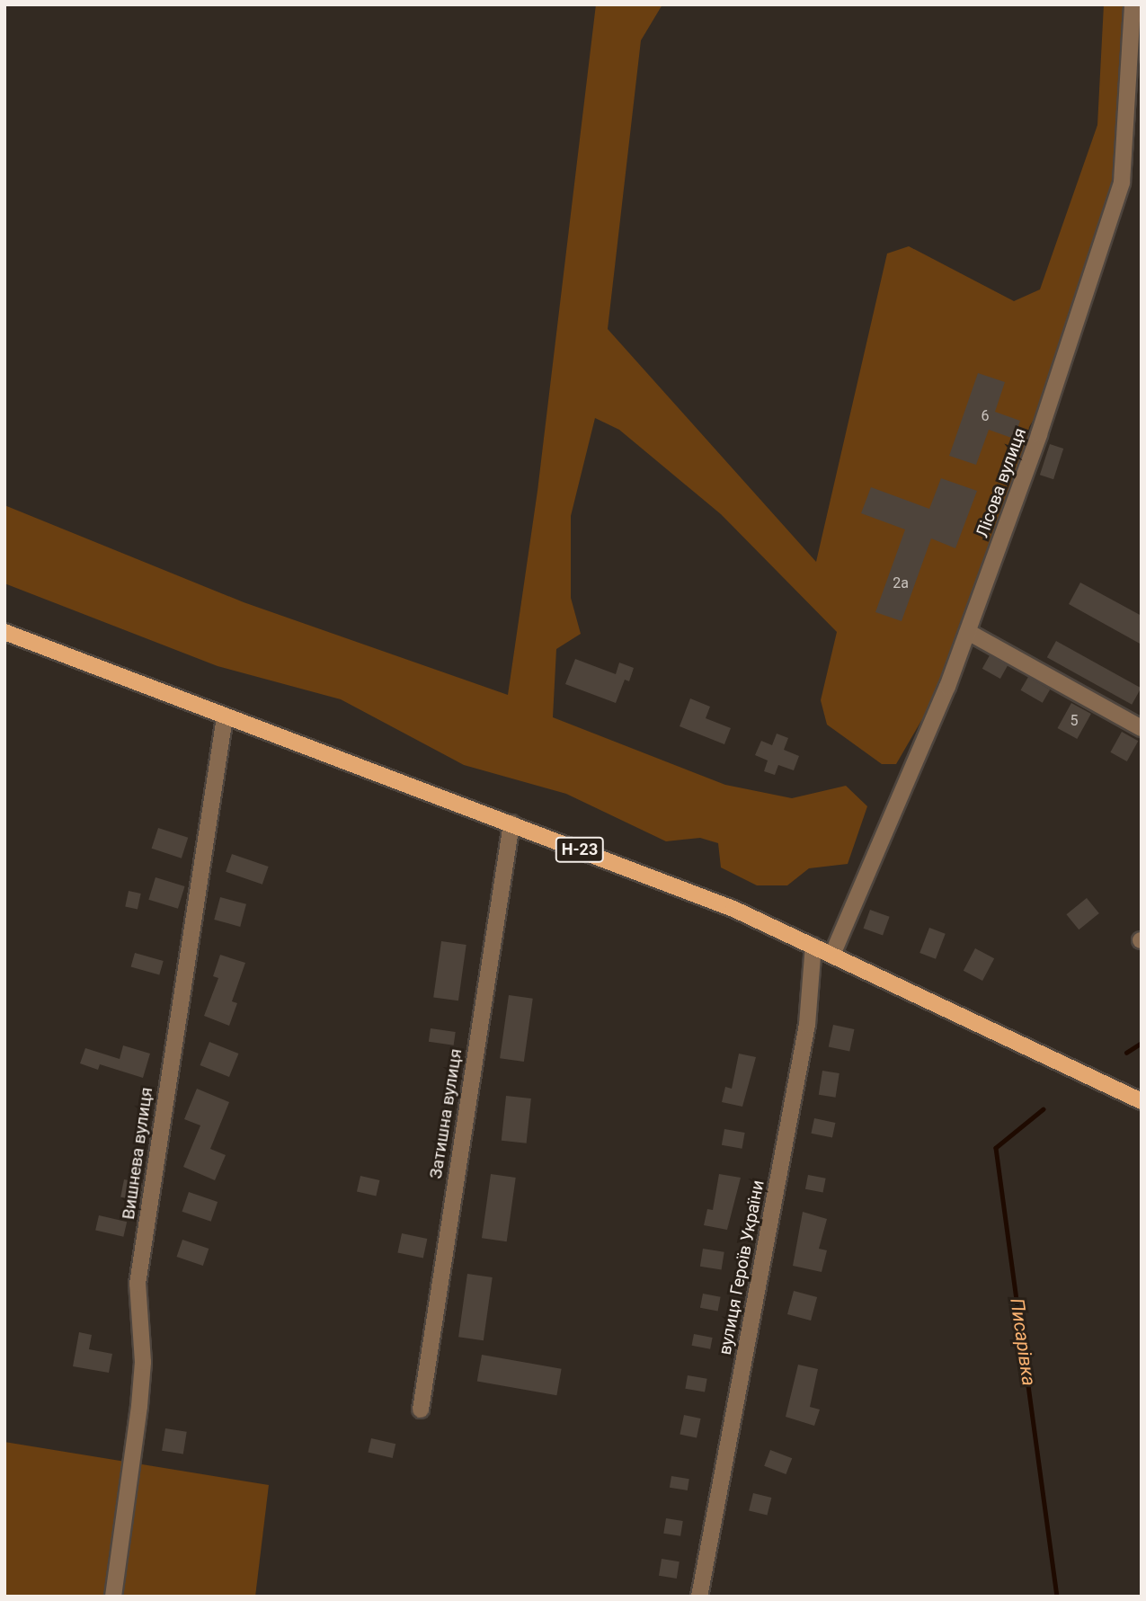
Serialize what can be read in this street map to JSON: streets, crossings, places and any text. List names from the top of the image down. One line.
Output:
{"streets":{"main road":["Н-23"],"street":["Лісова вулиця","Затишна вулиця","Вишнева вулиця","вулиця Героїв України"]},"crossings":[["Лісова вулиця","Н-23"],["Н-23","Затишна вулиця"],["Н-23","Вишнева вулиця"],["Н-23","вулиця Героїв України"]],"water":["Писарівка"],"house_numbers":["6","2а","5"]}
